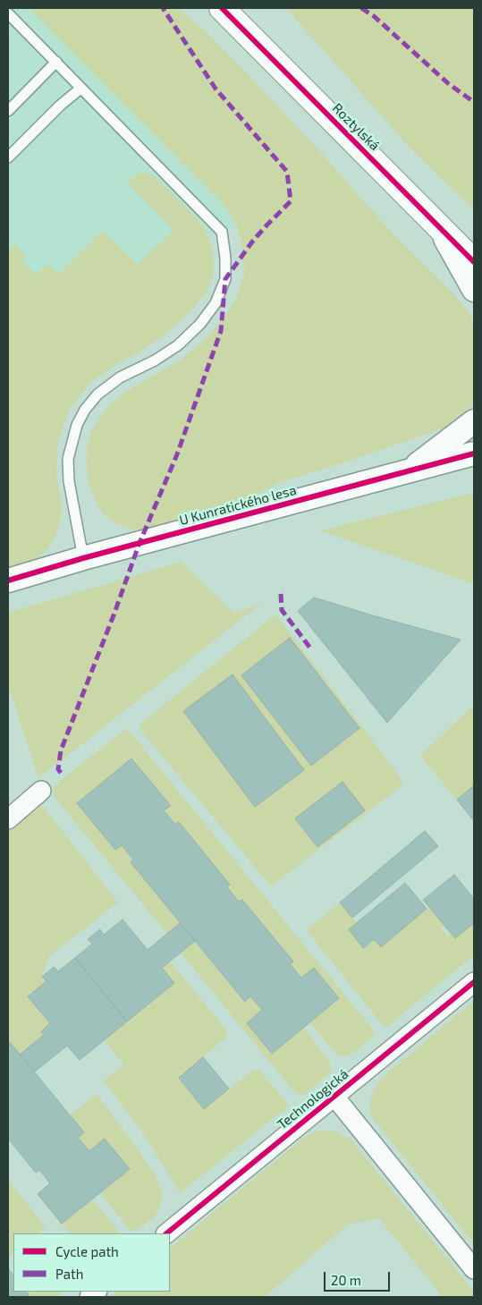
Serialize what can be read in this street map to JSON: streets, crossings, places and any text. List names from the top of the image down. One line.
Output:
{"streets":{"main road":["Roztylská"],"street":["U Kunratického lesa","Technologická"]},"legend":["Cycle path","Path"],"scale_bar":"20 m"}
